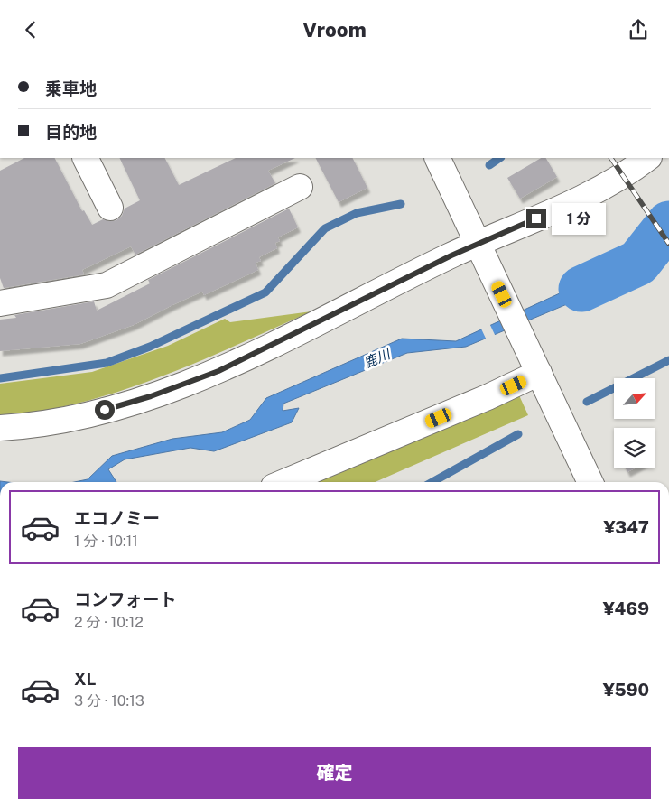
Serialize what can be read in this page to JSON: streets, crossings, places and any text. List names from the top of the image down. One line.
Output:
{"water":["鹿川"],"north":"top right","page":{"header":"Vroom","banner":["乗車地","目的地"],"bubble":"1 分","list":[{"name":"エコノミー","note":"1 分 · 10:11","value":"¥347"},{"name":"コンフォート","note":"2 分 · 10:12","value":"¥469"},{"name":"XL","note":"3 分 · 10:13","value":"¥590"}],"buttons":"確定"}}
